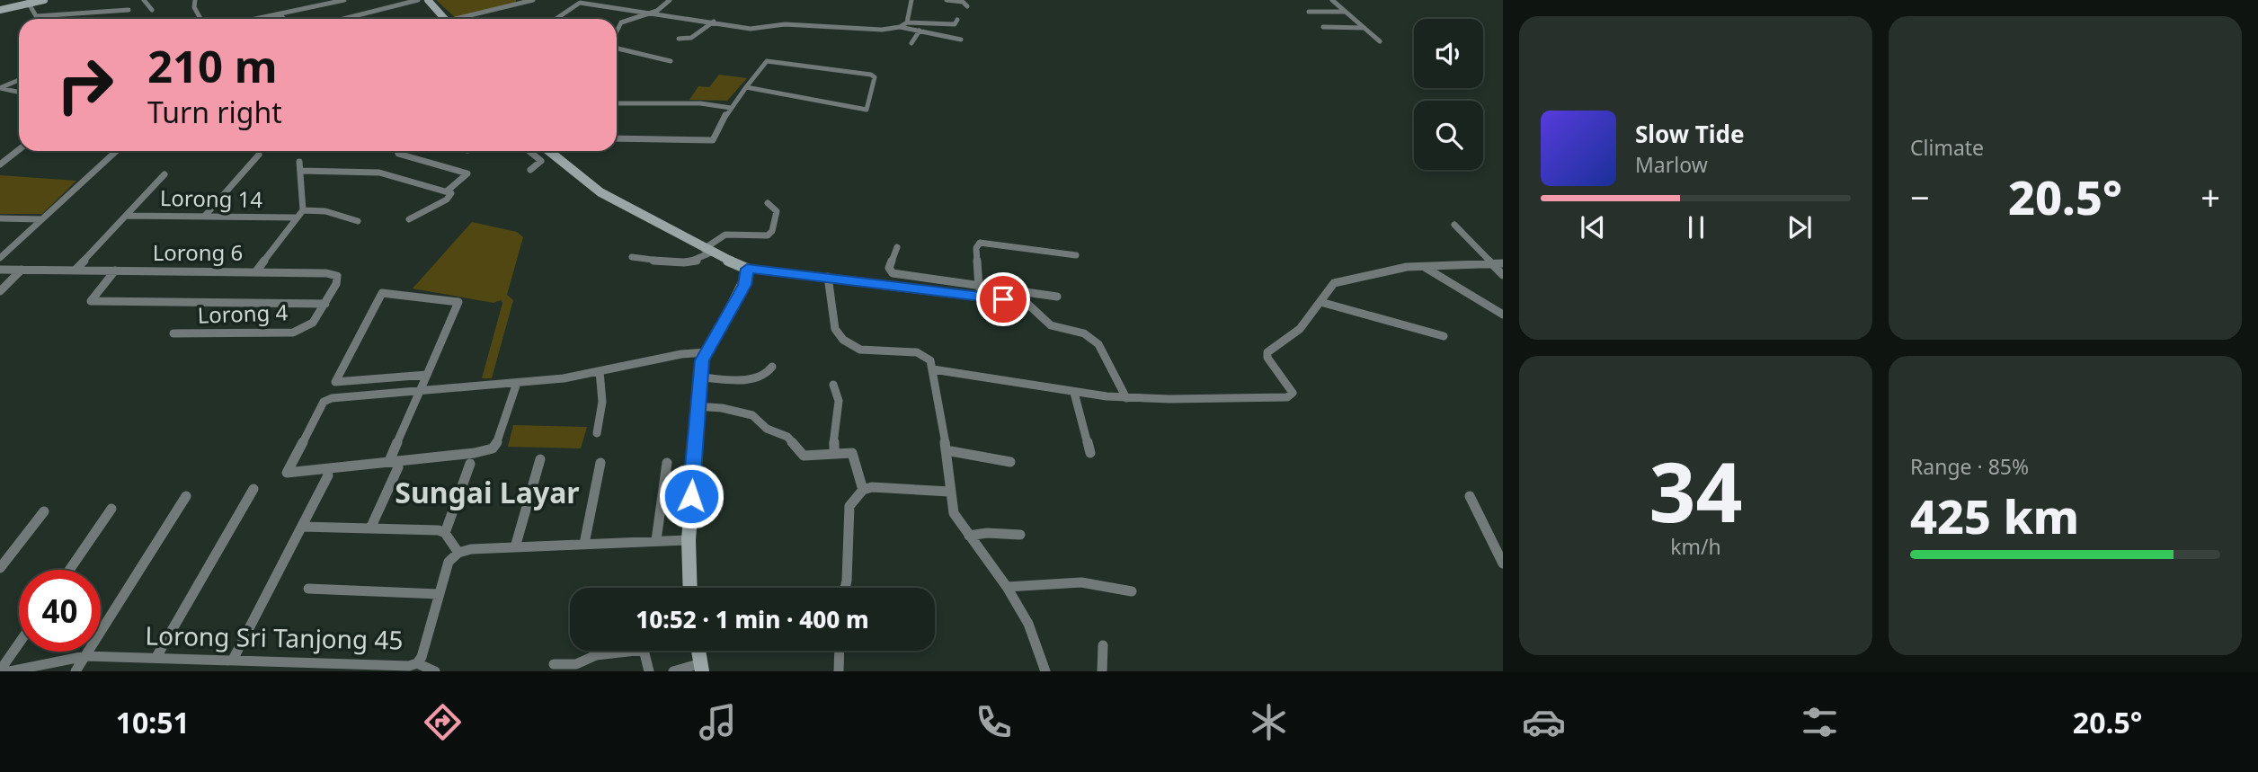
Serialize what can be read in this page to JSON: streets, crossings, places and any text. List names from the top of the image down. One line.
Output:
{"streets":{"street":["Lorong 14","Lorong 6","Lorong 4","Lorong Sri Tanjong 45"]},"crossings":[["Lorong 6","Lorong 4"]],"districts":["Sungai Layar"],"page":{"tile":["Climate",["34","km/h"],["Range · 85%","425 km"]],"turn":["210 m","Turn right"],"song":["Slow Tide","Marlow"],"heat":["−","20.5°","+"],"limit":"40","trip":"10:52 · 1 min · 400 m","tabs":["10:51","20.5°"]}}
